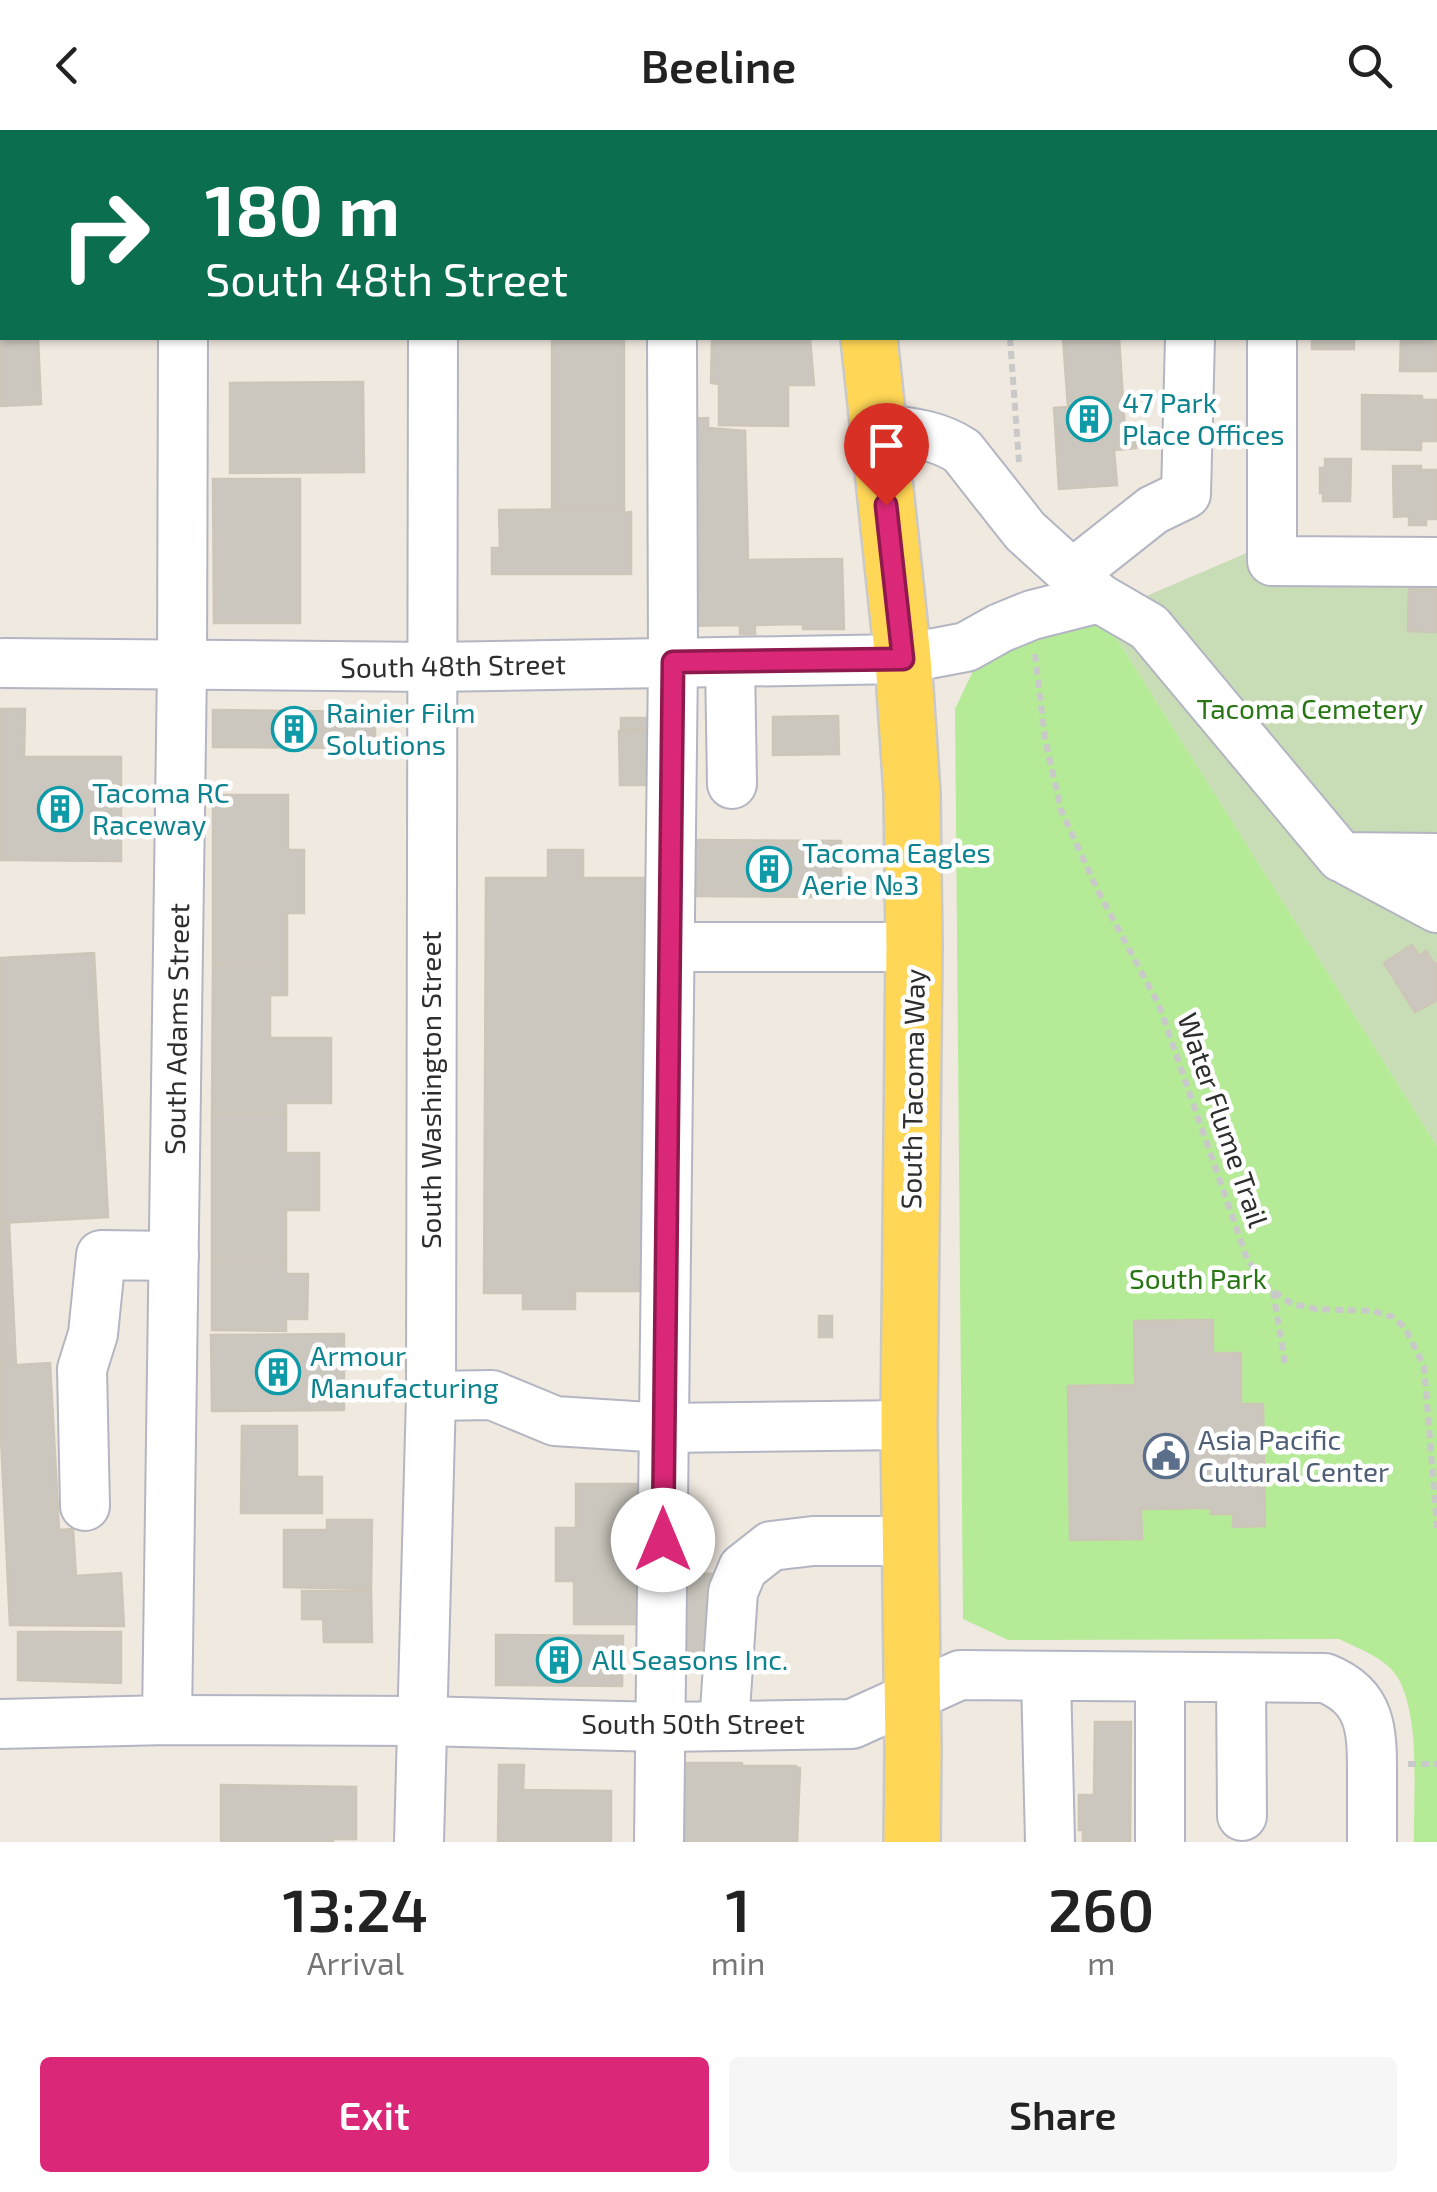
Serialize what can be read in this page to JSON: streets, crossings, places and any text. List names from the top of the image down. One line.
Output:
{"streets":{"main road":["South Tacoma Way"],"street":["South 48th Street","South Adams Street","South Washington Street","South 50th Street"],"path":["Water Flume Trail"]},"crossings":[["South 48th Street","South Adams Street"],["South 48th Street","South Tacoma Way"],["South 48th Street","South Washington Street"],["South Adams Street","South 50th Street"],["South Tacoma Way","South 50th Street"],["South Washington Street","South 50th Street"]],"parks":["Tacoma Cemetery","South Park"],"places":{"building":["47 Park Place Offices","Rainier Film Solutions","Tacoma RC Raceway","Tacoma Eagles Aerie №3","Armour Manufacturing","All Seasons Inc."],"public building":["Asia Pacific Cultural Center"]},"page":{"header":"Beeline","turn":["180 m","South 48th Street"],"eta":["13:24","Arrival","1","min","260","m"],"buttons":["Exit","Share"]}}
